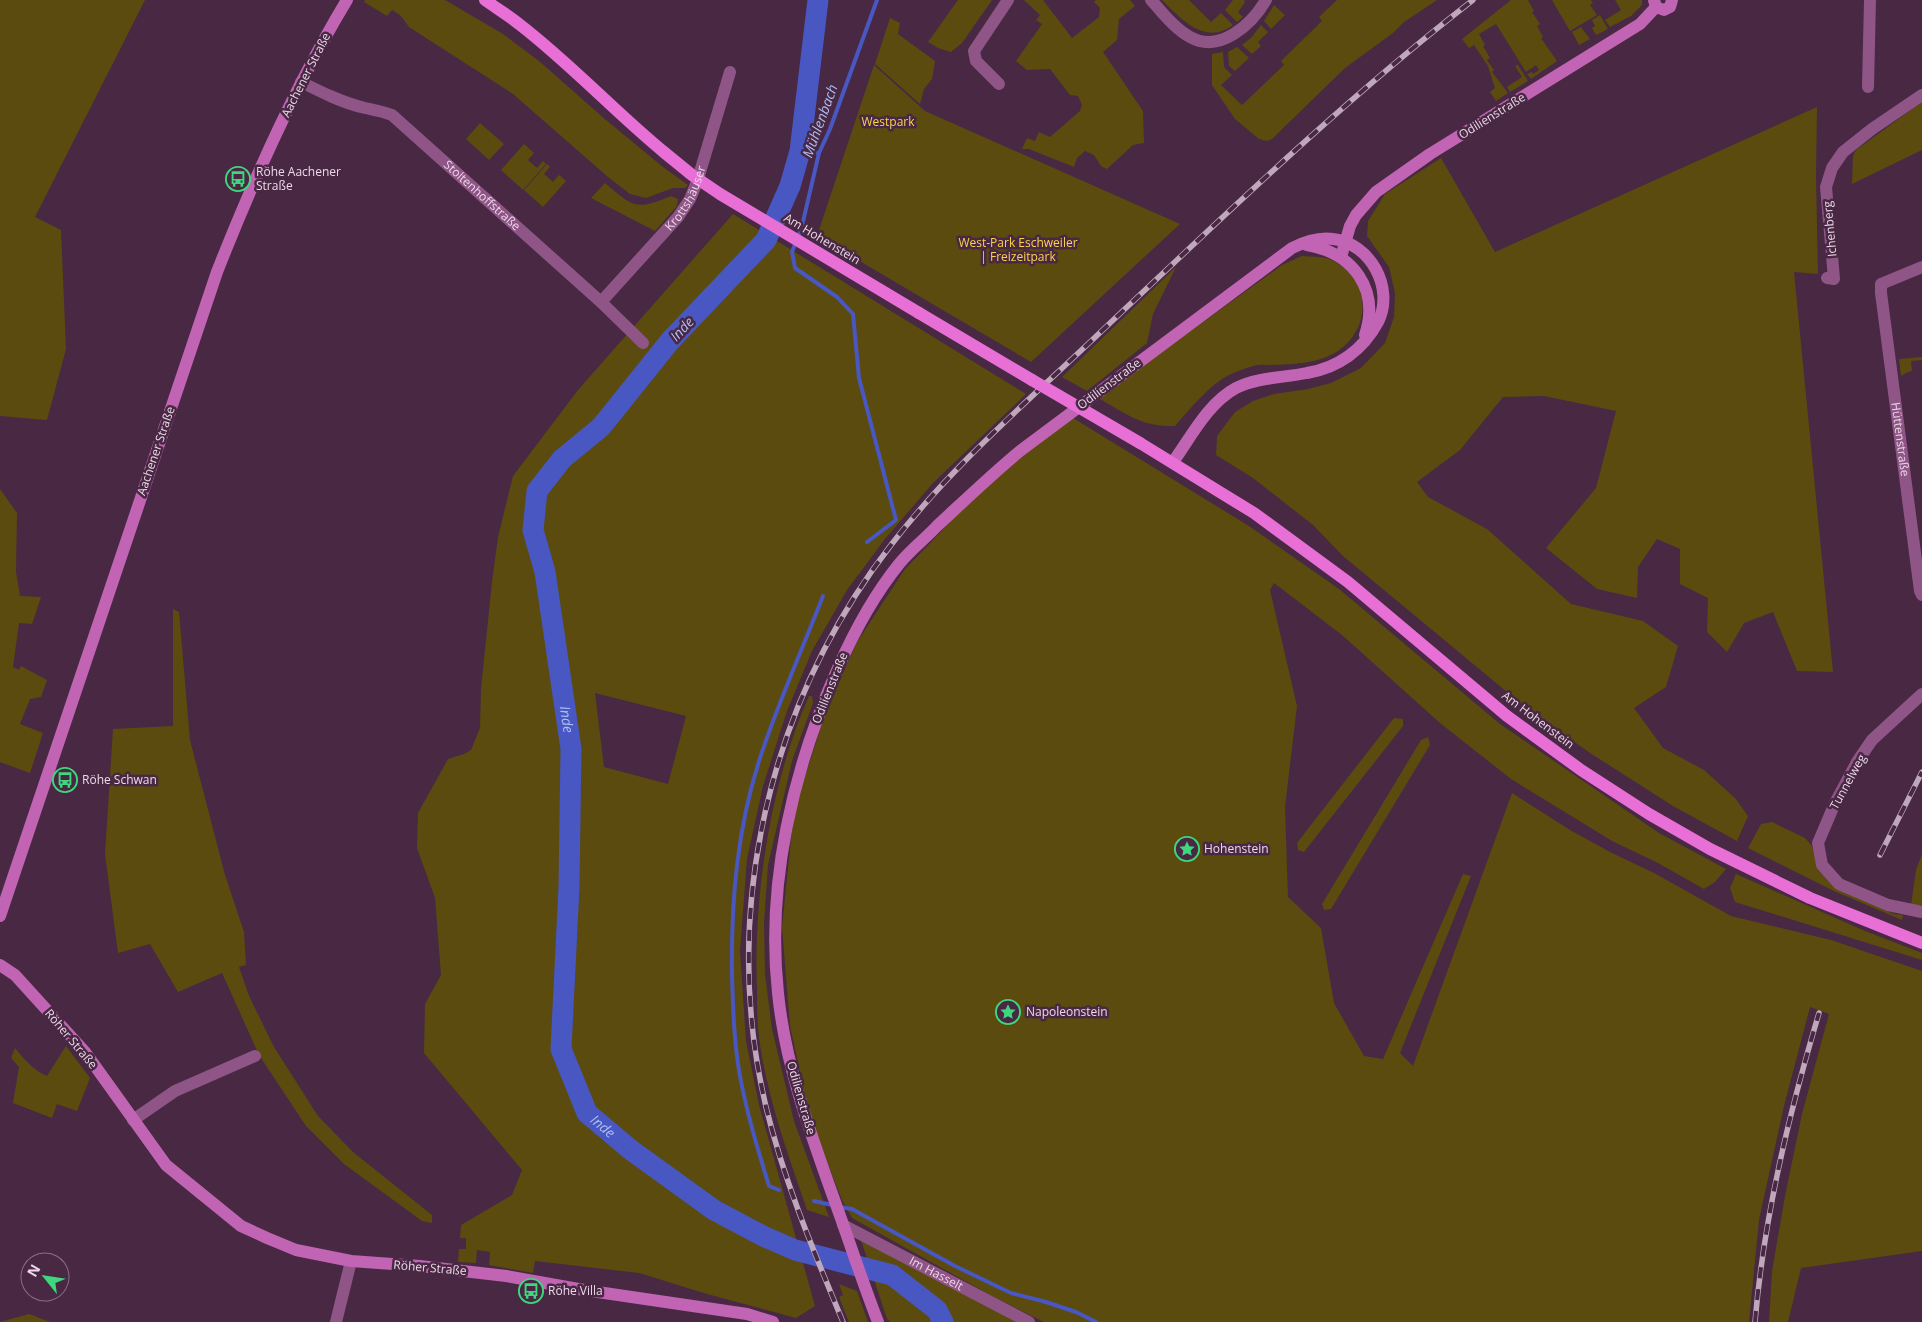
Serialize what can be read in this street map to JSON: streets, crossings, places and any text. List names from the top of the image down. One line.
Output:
{"streets":{"main road":["Aachener Straße","Odilienstraße","Am Hohenstein","Röher Straße"],"street":["Stoltenhoffstraße","Krottshäuser","Ichenberg","Hüttenstraße","Tunnelweg","Im Hasselt"]},"crossings":[["Aachener Straße","Stoltenhoffstraße"],["Odilienstraße","Im Hasselt"],["Stoltenhoffstraße","Krottshäuser"]],"water":["Mühlenbach","Inde"],"parks":["Westpark","West-Park Eschweiler | Freizeitpark"],"places":{"bus stop":["Röhe Aachener Straße","Röhe Schwan","Röhe Villa"],"place":["Hohenstein","Napoleonstein"]},"north":"top left"}
